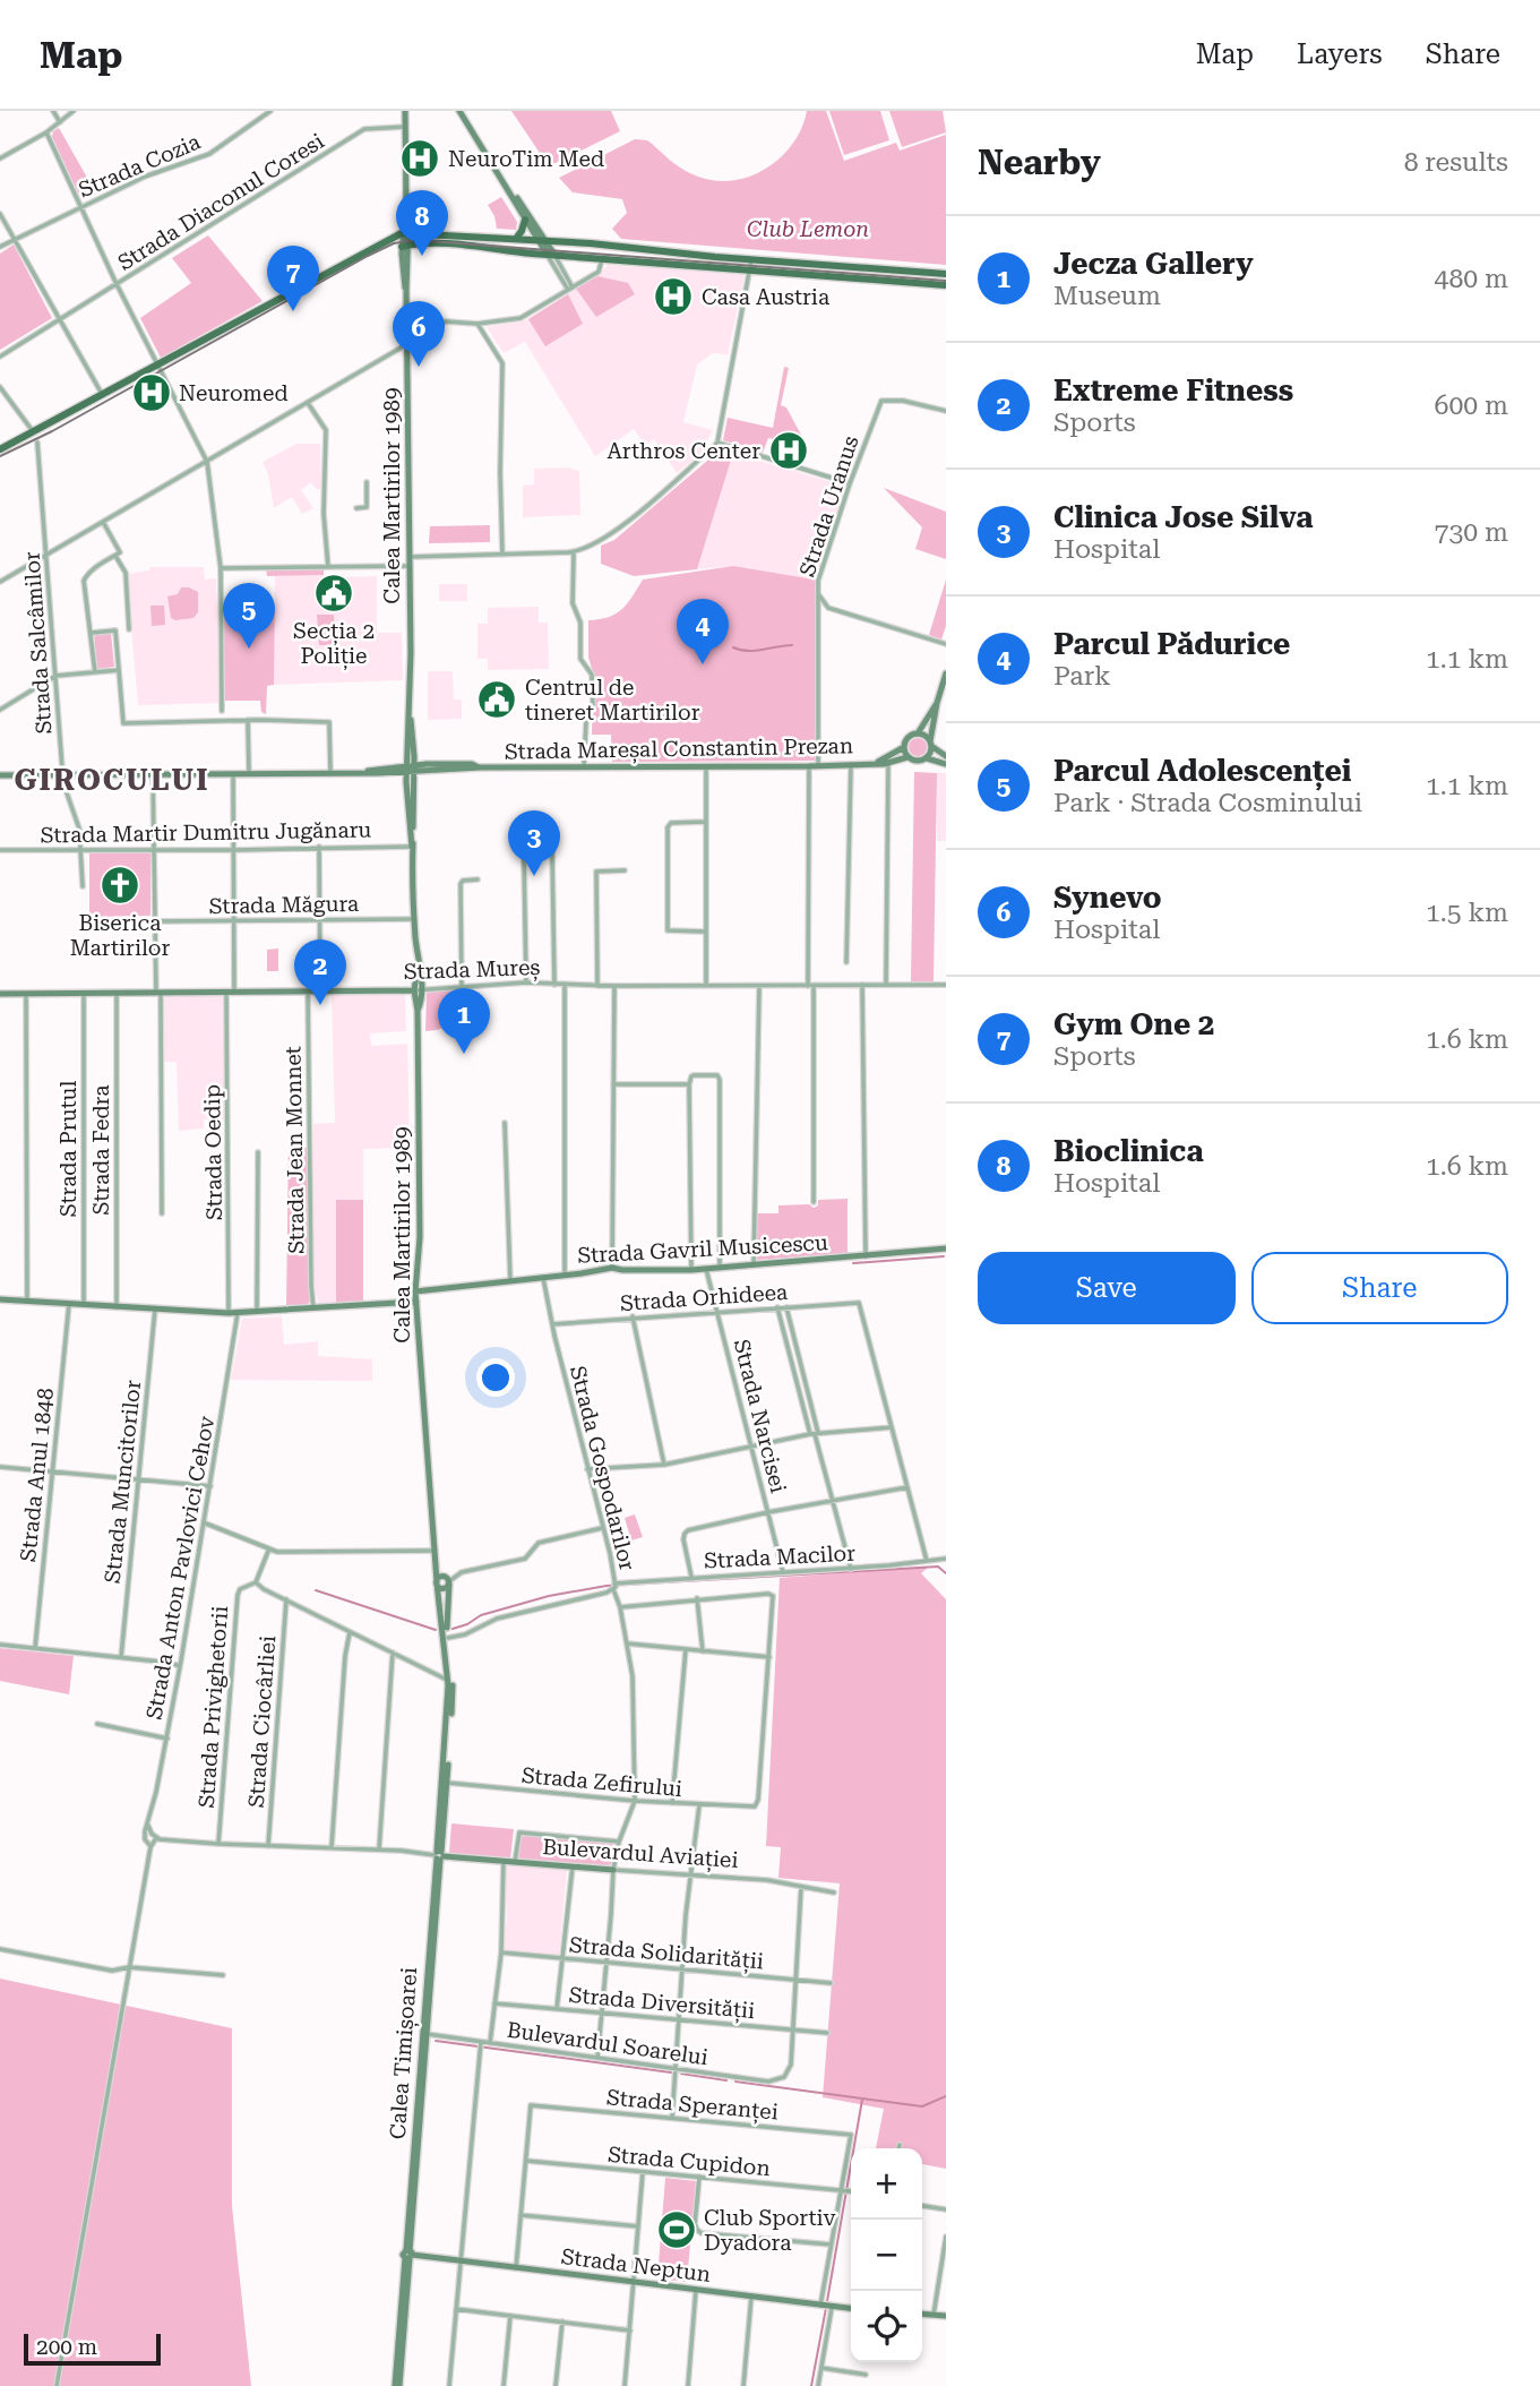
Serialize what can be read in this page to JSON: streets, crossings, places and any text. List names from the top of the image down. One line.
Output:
{"streets":{"main road":["Calea Martirilor 1989","Strada Mareșal Constantin Prezan","Strada Mureș","Strada Gavril Musicescu","Bulevardul Aviației","Calea Timișoarei","Strada Neptun"],"street":["Strada Cozia","Strada Diaconul Coresi","Strada Uranus","Strada Salcâmilor","Strada Martir Dumitru Jugănaru","Strada Măgura","Strada Prutul","Strada Fedra","Strada Jean Monnet","Strada Oedip","Strada Orhideea","Strada Narcisei","Strada Gospodarilor","Strada Anul 1848","Strada Muncitorilor","Strada Macilor","Strada Anton Pavlovici Cehov","Strada Privighetorii","Strada Ciocârliei","Strada Zefirului","Strada Solidarității","Strada Diversității","Bulevardul Soarelui","Strada Speranței","Strada Cupidon"]},"crossings":[["Strada Diaconul Coresi","Calea Martirilor 1989"],["Calea Martirilor 1989","Strada Mareșal Constantin Prezan"],["Calea Martirilor 1989","Strada Martir Dumitru Jugănaru"],["Calea Martirilor 1989","Strada Măgura"],["Calea Martirilor 1989","Strada Mureș"],["Calea Martirilor 1989","Strada Gavril Musicescu"],["Calea Martirilor 1989","Strada Gospodarilor"],["Calea Martirilor 1989","Calea Timișoarei"],["Strada Uranus","Strada Mareșal Constantin Prezan"],["Strada Salcâmilor","Strada Mareșal Constantin Prezan"],["Strada Salcâmilor","Strada Martir Dumitru Jugănaru"],["Strada Mareșal Constantin Prezan","Strada Oedip"],["Strada Martir Dumitru Jugănaru","Strada Oedip"],["Strada Măgura","Strada Oedip"],["Strada Mureș","Strada Prutul"],["Strada Mureș","Strada Fedra"],["Strada Mureș","Strada Jean Monnet"],["Strada Mureș","Strada Oedip"],["Strada Gavril Musicescu","Strada Narcisei"],["Strada Gavril Musicescu","Strada Gospodarilor"],["Strada Orhideea","Strada Narcisei"],["Strada Orhideea","Strada Gospodarilor"],["Strada Narcisei","Strada Macilor"],["Strada Gospodarilor","Strada Macilor"],["Strada Gospodarilor","Calea Timișoarei"],["Strada Privighetorii","Bulevardul Aviației"],["Strada Ciocârliei","Bulevardul Aviației"],["Strada Zefirului","Calea Timișoarei"],["Bulevardul Aviației","Calea Timișoarei"],["Strada Diversității","Bulevardul Soarelui"],["Bulevardul Soarelui","Calea Timișoarei"],["Calea Timișoarei","Strada Neptun"],["Strada Speranței","Strada Cupidon"]],"districts":["GIROCULUI"],"parks":["Club Lemon"],"places":{"hospital":["NeuroTim Med","Casa Austria","Neuromed","Arthros Center"],"public building":["Secția 2 Poliție","Centrul de tineret Martirilor"],"church":["Biserica Martirilor"],"sports":["Club Sportiv Dyadora"]},"scale_bar":"200 m","page":{"header":"Map","nav":["Map","Layers","Share"],"heading":["Nearby","8 results"],"pins":["8","7","6","5","4","3","2","1"],"list":[{"mark":"1","name":"Jecza Gallery","note":"Museum","value":"480 m"},{"mark":"2","name":"Extreme Fitness","note":"Sports","value":"600 m"},{"mark":"3","name":"Clinica Jose Silva","note":"Hospital","value":"730 m"},{"mark":"4","name":"Parcul Pădurice","note":"Park","value":"1.1 km"},{"mark":"5","name":"Parcul Adolescenței","note":"Park · Strada Cosminului","value":"1.1 km"},{"mark":"6","name":"Synevo","note":"Hospital","value":"1.5 km"},{"mark":"7","name":"Gym One 2","note":"Sports","value":"1.6 km"},{"mark":"8","name":"Bioclinica","note":"Hospital","value":"1.6 km"}],"buttons":["Save","Share"],"map_buttons":["+","−"],"scale":"200 m"}}
